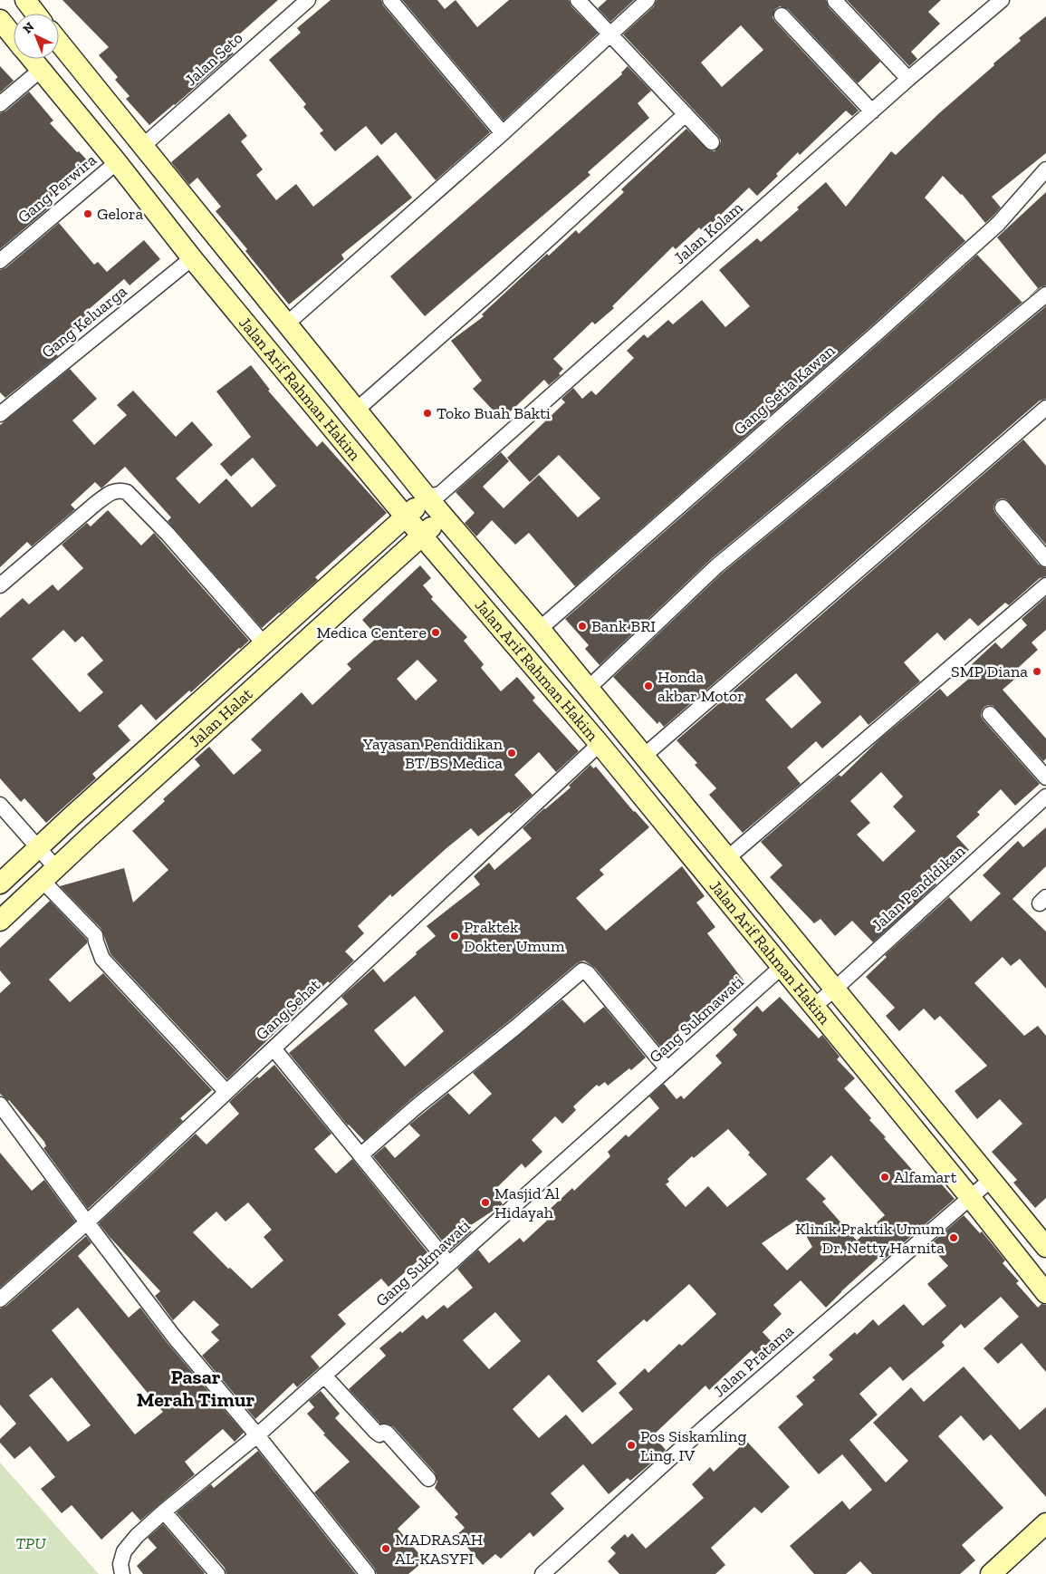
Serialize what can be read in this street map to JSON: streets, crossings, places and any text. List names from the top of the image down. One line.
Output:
{"streets":{"main road":["Jalan Arif Rahman Hakim","Jalan Halat"],"street":["Jalan Seto","Gang Perwira","Jalan Kolam","Gang Keluarga","Gang Setia Kawan","Jalan Pendidikan","Gang Sehat","Gang Sukmawati","Jalan Pratama"]},"crossings":[["Jalan Seto","Jalan Arif Rahman Hakim"],["Gang Perwira","Jalan Arif Rahman Hakim"],["Jalan Kolam","Jalan Arif Rahman Hakim"],["Jalan Kolam","Jalan Halat"],["Gang Keluarga","Jalan Arif Rahman Hakim"],["Jalan Arif Rahman Hakim","Gang Setia Kawan"],["Jalan Arif Rahman Hakim","Jalan Halat"],["Jalan Arif Rahman Hakim","Jalan Pendidikan"],["Jalan Arif Rahman Hakim","Gang Sehat"],["Jalan Arif Rahman Hakim","Gang Sukmawati"],["Jalan Arif Rahman Hakim","Jalan Pratama"]],"districts":["Pasar Merah Timur"],"parks":["TPU"],"places":["Gelora","Toko Buah Bakti","Bank BRI","Medica Centere","SMP Diana","Honda akbar Motor","Yayasan Pendidikan BT/BS Medica","Praktek Dokter Umum","Alfamart","Masjid Al Hidayah","Klinik Praktik Umum Dr. Netty Harnita","Pos Siskamling Ling. IV","MADRASAH AL-KASYFI"],"north":"top left"}
